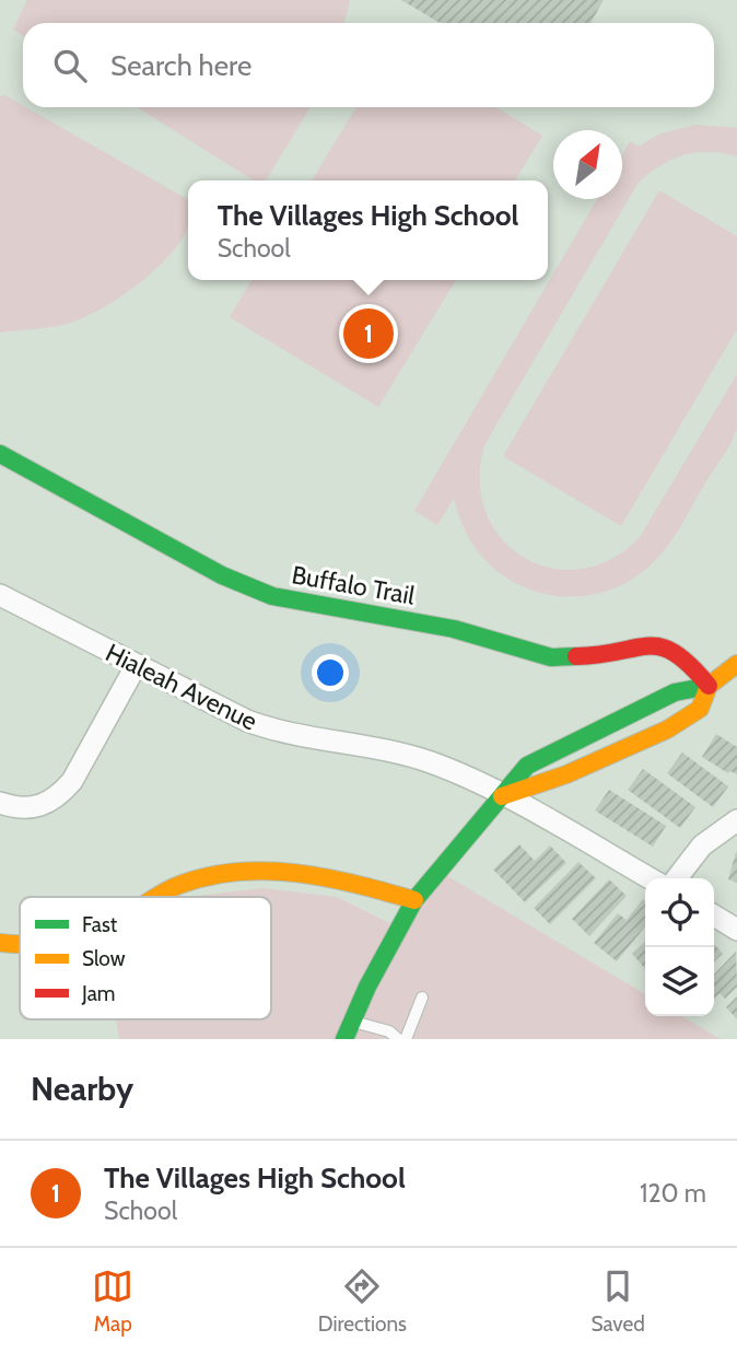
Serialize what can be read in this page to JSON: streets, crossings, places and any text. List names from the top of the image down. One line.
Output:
{"streets":{"street":["Buffalo Trail","Hialeah Avenue"]},"legend":["Fast","Slow","Jam"],"north":"top right","page":{"search":"Search here","popup":["The Villages High School","School"],"pins":"1","heading":"Nearby","list":[{"mark":"1","name":"The Villages High School","note":"School","value":"120 m"}],"nav":["Map","Directions","Saved"]}}
